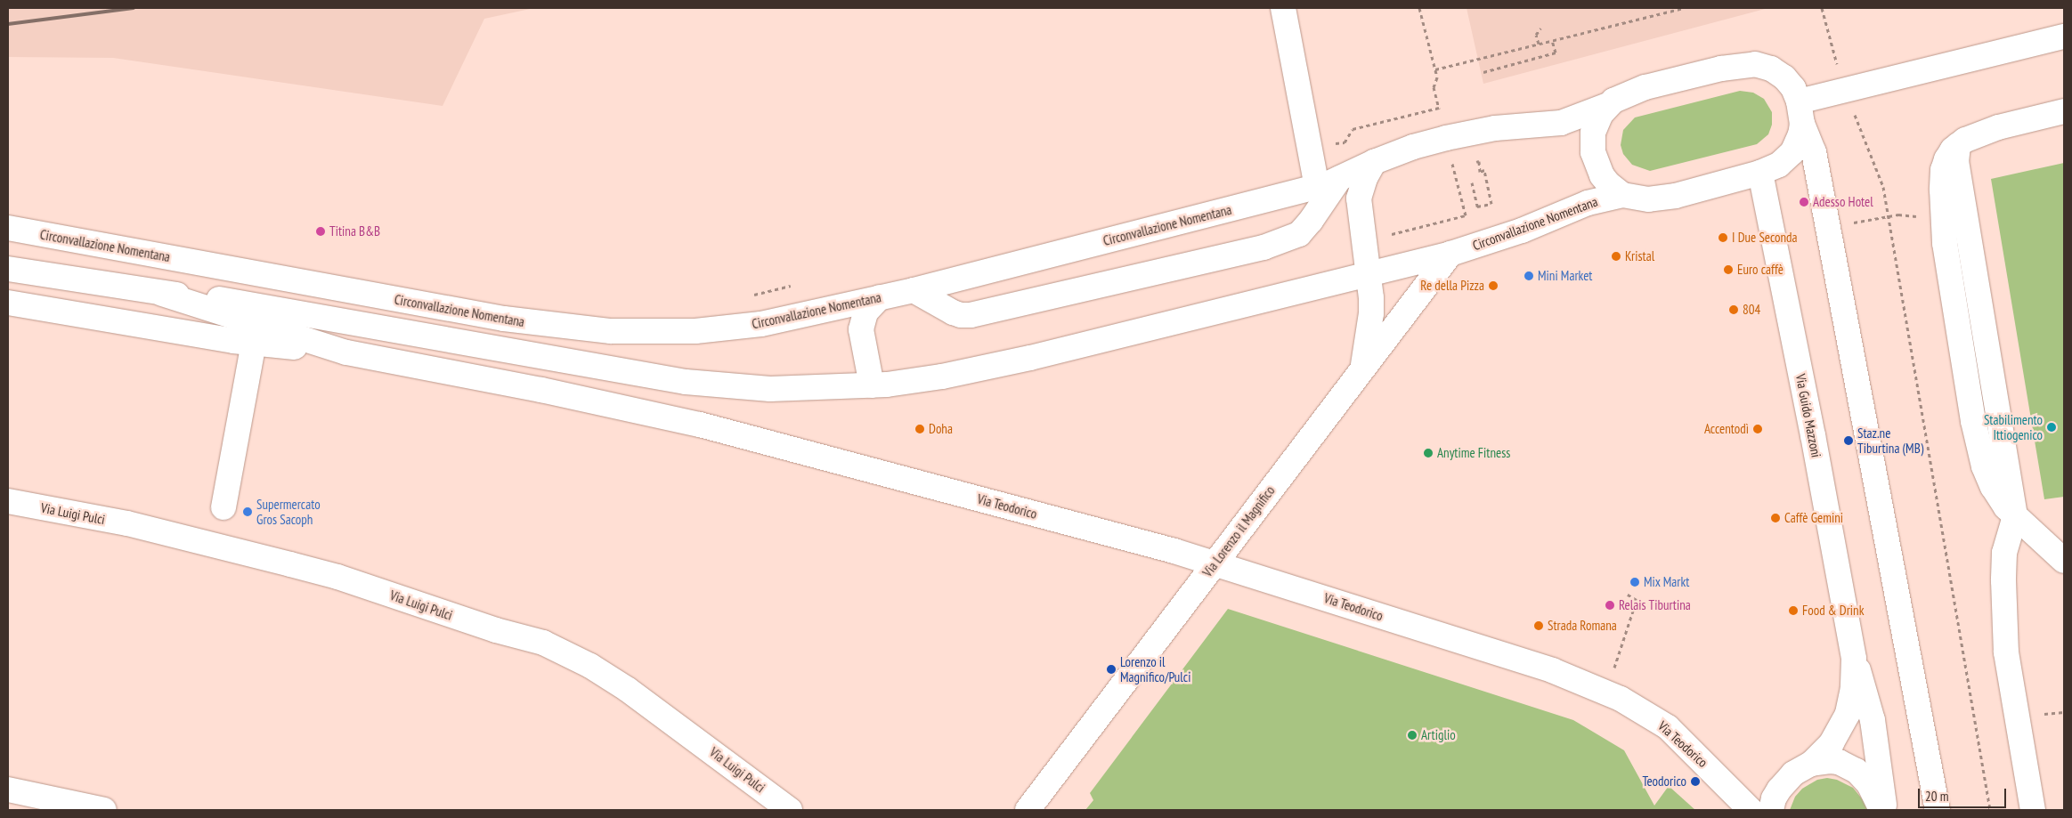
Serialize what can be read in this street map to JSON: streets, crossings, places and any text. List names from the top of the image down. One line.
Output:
{"streets":{"street":["Circonvallazione Nomentana","Via Guido Mazzoni","Via Teodorico","Via Luigi Pulci","Via Lorenzo il Magnifico"]},"crossings":[["Circonvallazione Nomentana","Via Guido Mazzoni"],["Circonvallazione Nomentana","Via Teodorico"],["Circonvallazione Nomentana","Via Lorenzo il Magnifico"],["Via Teodorico","Via Lorenzo il Magnifico"]],"places":["Adesso Hotel","Titina B&B","I Due Seconda","Kristal","Euro caffè","Mini Market","Re della Pizza","804","Stabilimento Ittiogenico","Doha","Accentodì","Staz.ne Tiburtina (MB)","Anytime Fitness","Supermercato Gros Sacoph","Caffè Gemini","Mix Markt","Relais Tiburtina","Food & Drink","Strada Romana","Lorenzo il Magnifico/Pulci","Artiglio","Teodorico"],"scale_bar":"20 m"}
